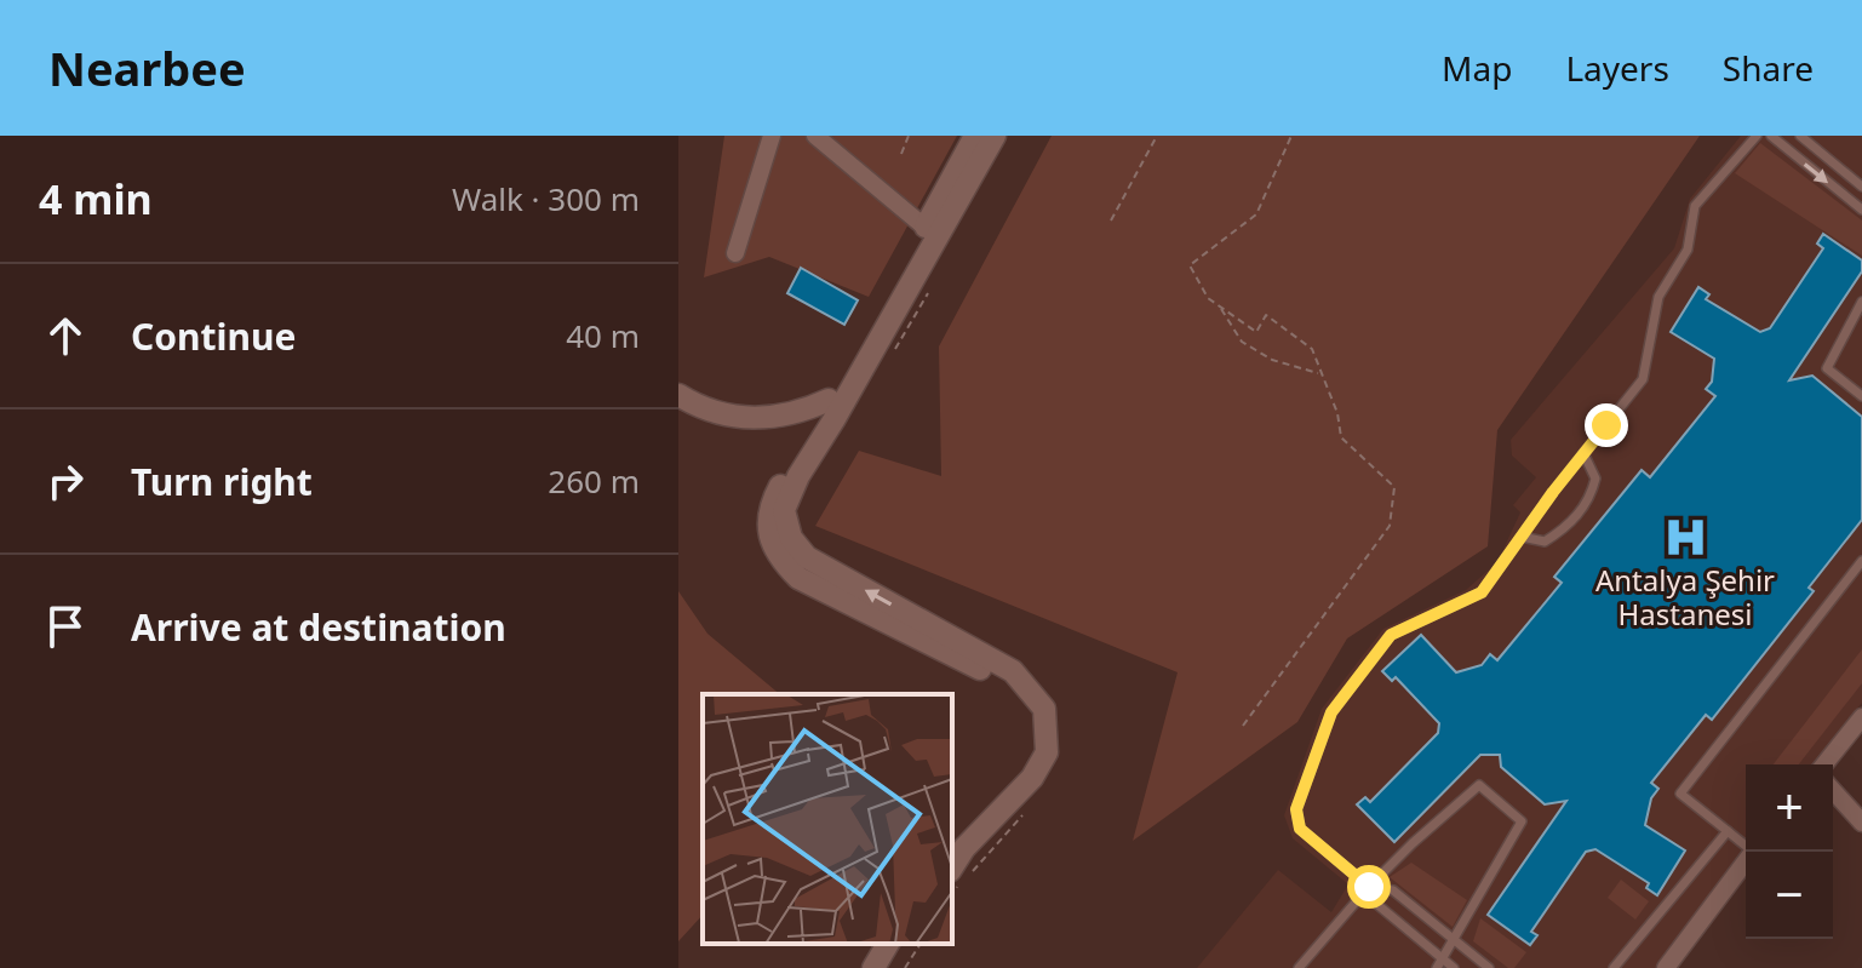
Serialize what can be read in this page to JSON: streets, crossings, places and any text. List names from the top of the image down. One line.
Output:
{"places":{"hospital":["Antalya Şehir Hastanesi"]},"page":{"header":"Nearbee","nav":["Map","Layers","Share"],"heading":["4 min","Walk · 300 m"],"list":[["Continue","40 m"],["Turn right","260 m"],"Arrive at destination"],"map_buttons":["+","−"]}}
